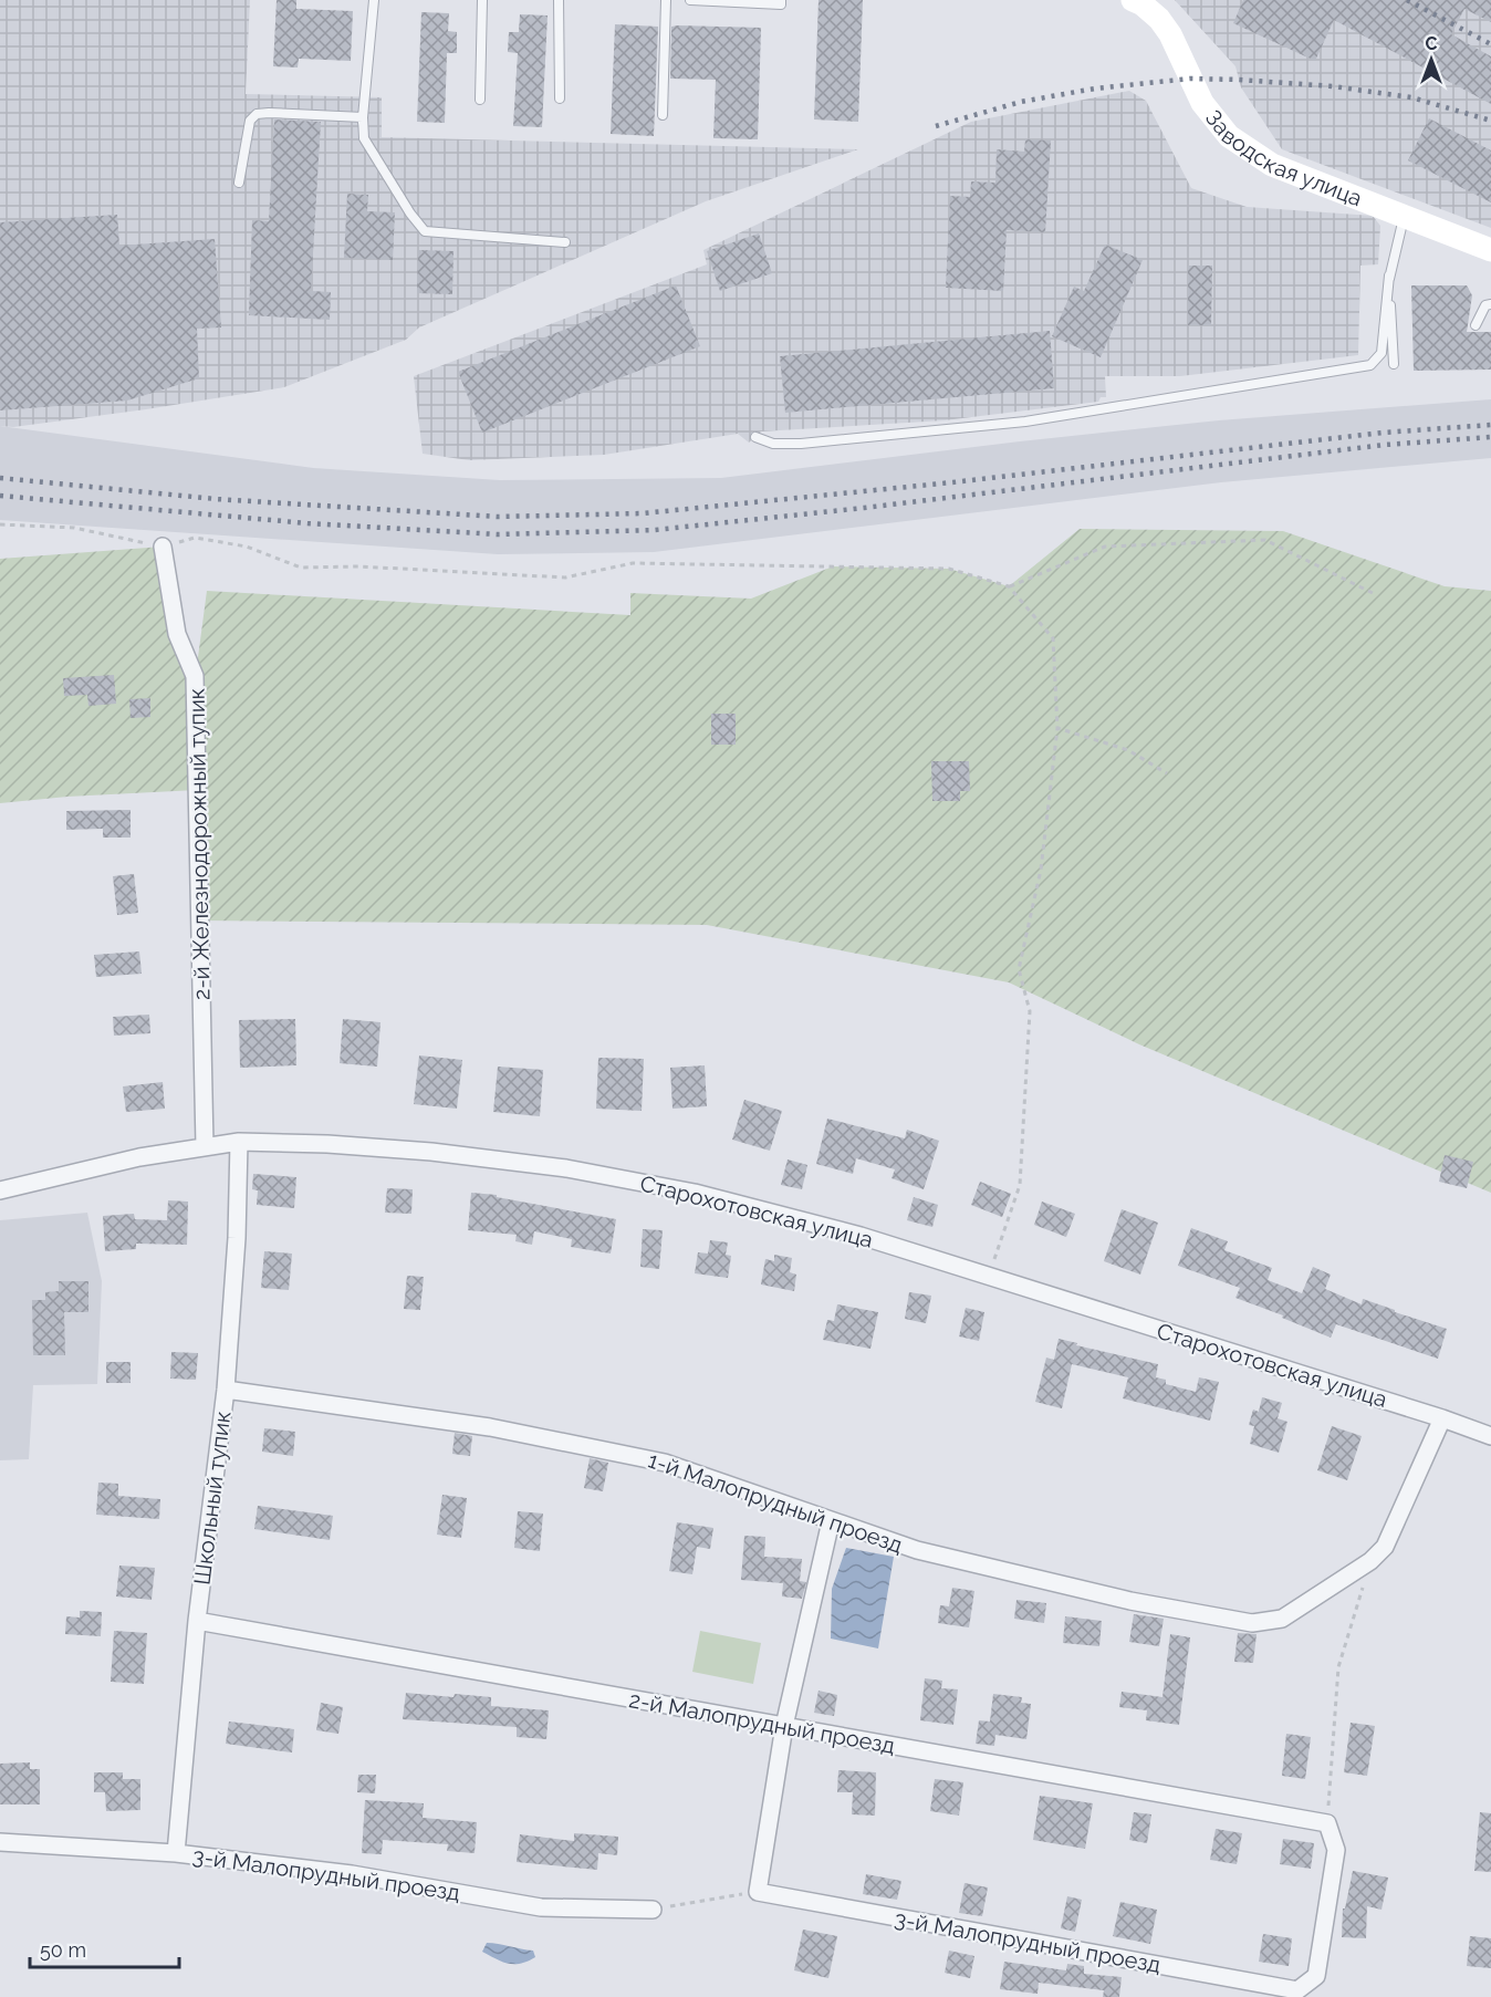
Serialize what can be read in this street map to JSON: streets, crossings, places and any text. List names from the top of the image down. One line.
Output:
{"streets":{"main road":["Заводская улица"],"street":["2-й Железнодорожный тупик","Старохотовская улица","Школьный тупик","1-й Малопрудный проезд","2-й Малопрудный проезд","3-й Малопрудный проезд"]},"crossings":[["2-й Железнодорожный тупик","Старохотовская улица"],["Старохотовская улица","Школьный тупик"],["Школьный тупик","1-й Малопрудный проезд"],["Школьный тупик","2-й Малопрудный проезд"],["Школьный тупик","3-й Малопрудный проезд"],["2-й Малопрудный проезд","3-й Малопрудный проезд"]],"scale_bar":"50 m","north":"top"}
